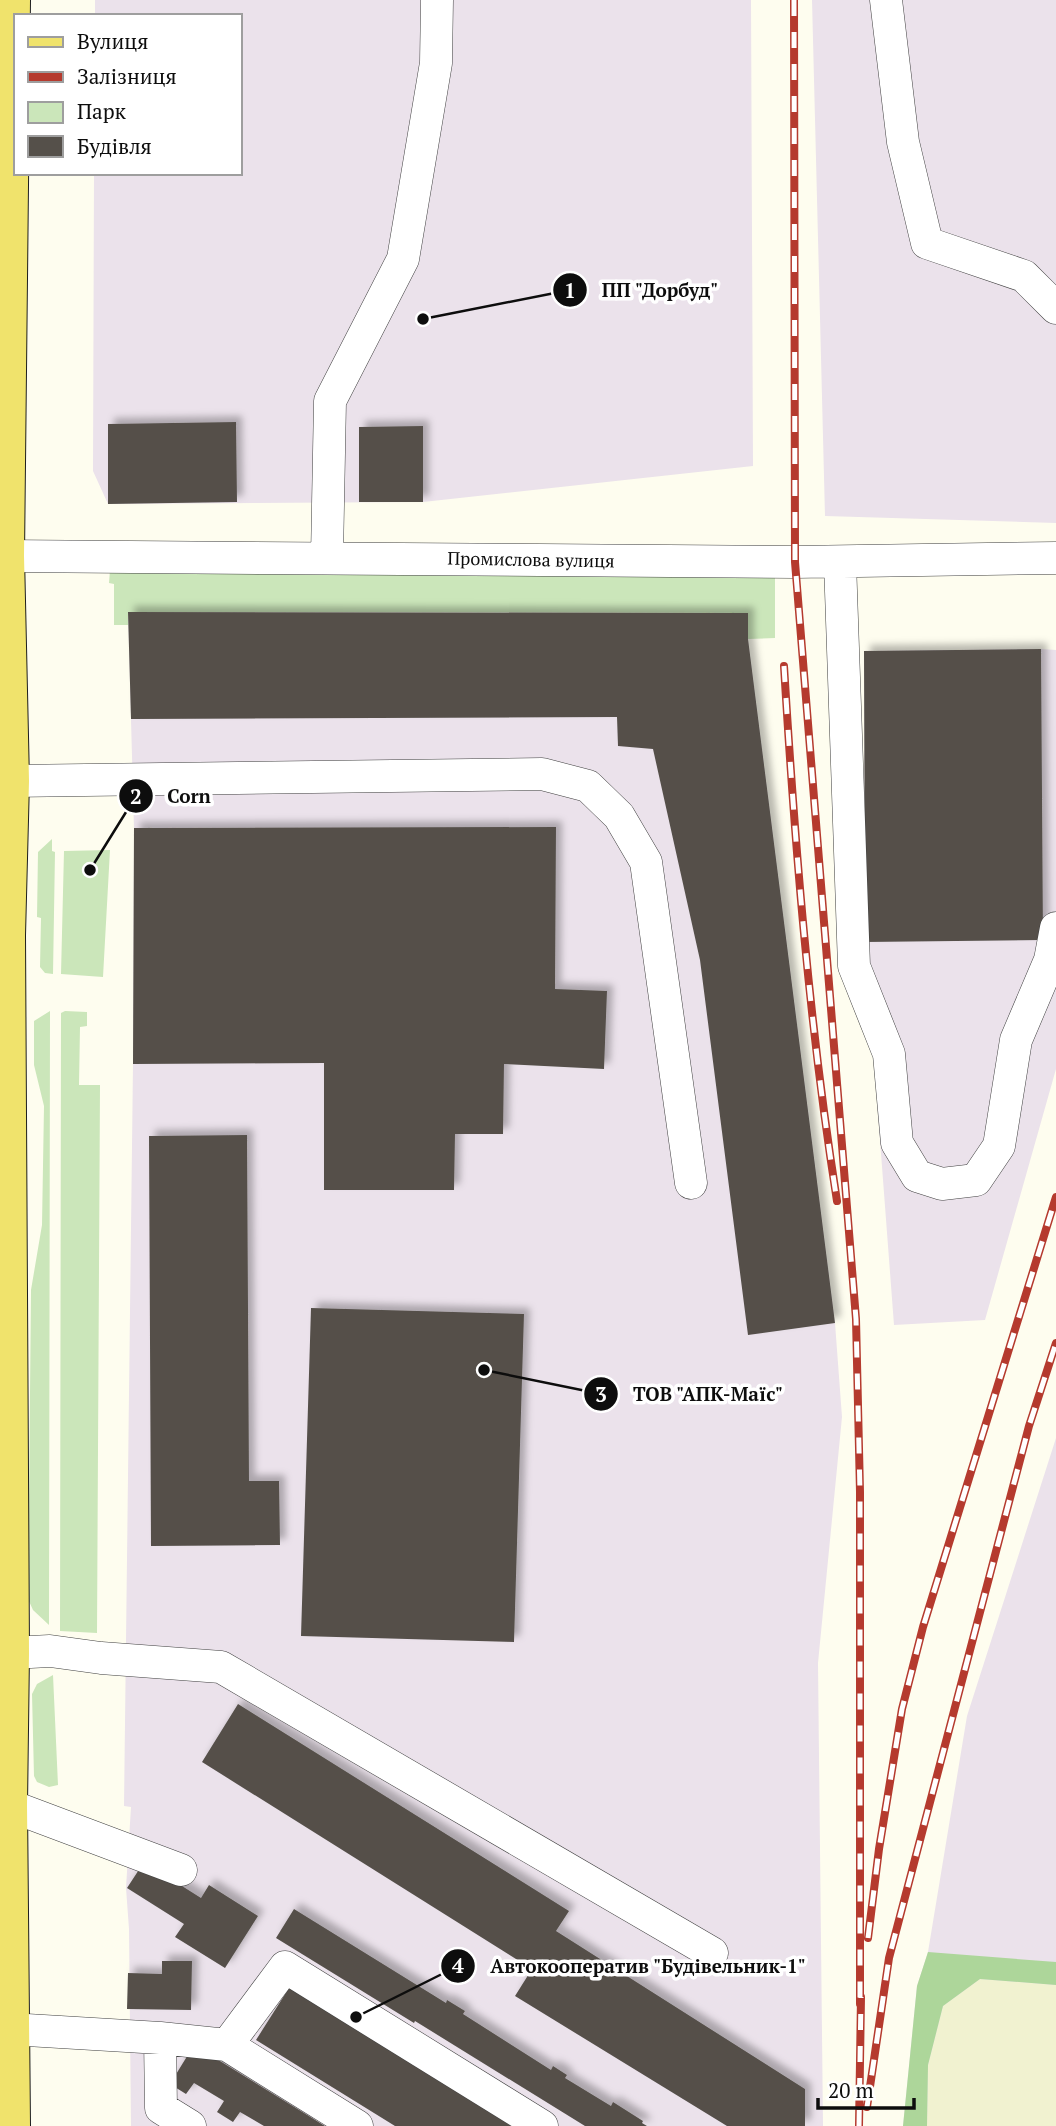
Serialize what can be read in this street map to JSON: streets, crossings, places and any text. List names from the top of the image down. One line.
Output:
{"streets":{"street":["Промислова вулиця"]},"places":["ПП \"Дорбуд\"","Corn","ТОВ \"АПК-Маїс\"","Автокооператив \"Будівельник-1\""],"legend":["Вулиця","Залізниця","Парк","Будівля"],"scale_bar":"20 m"}
